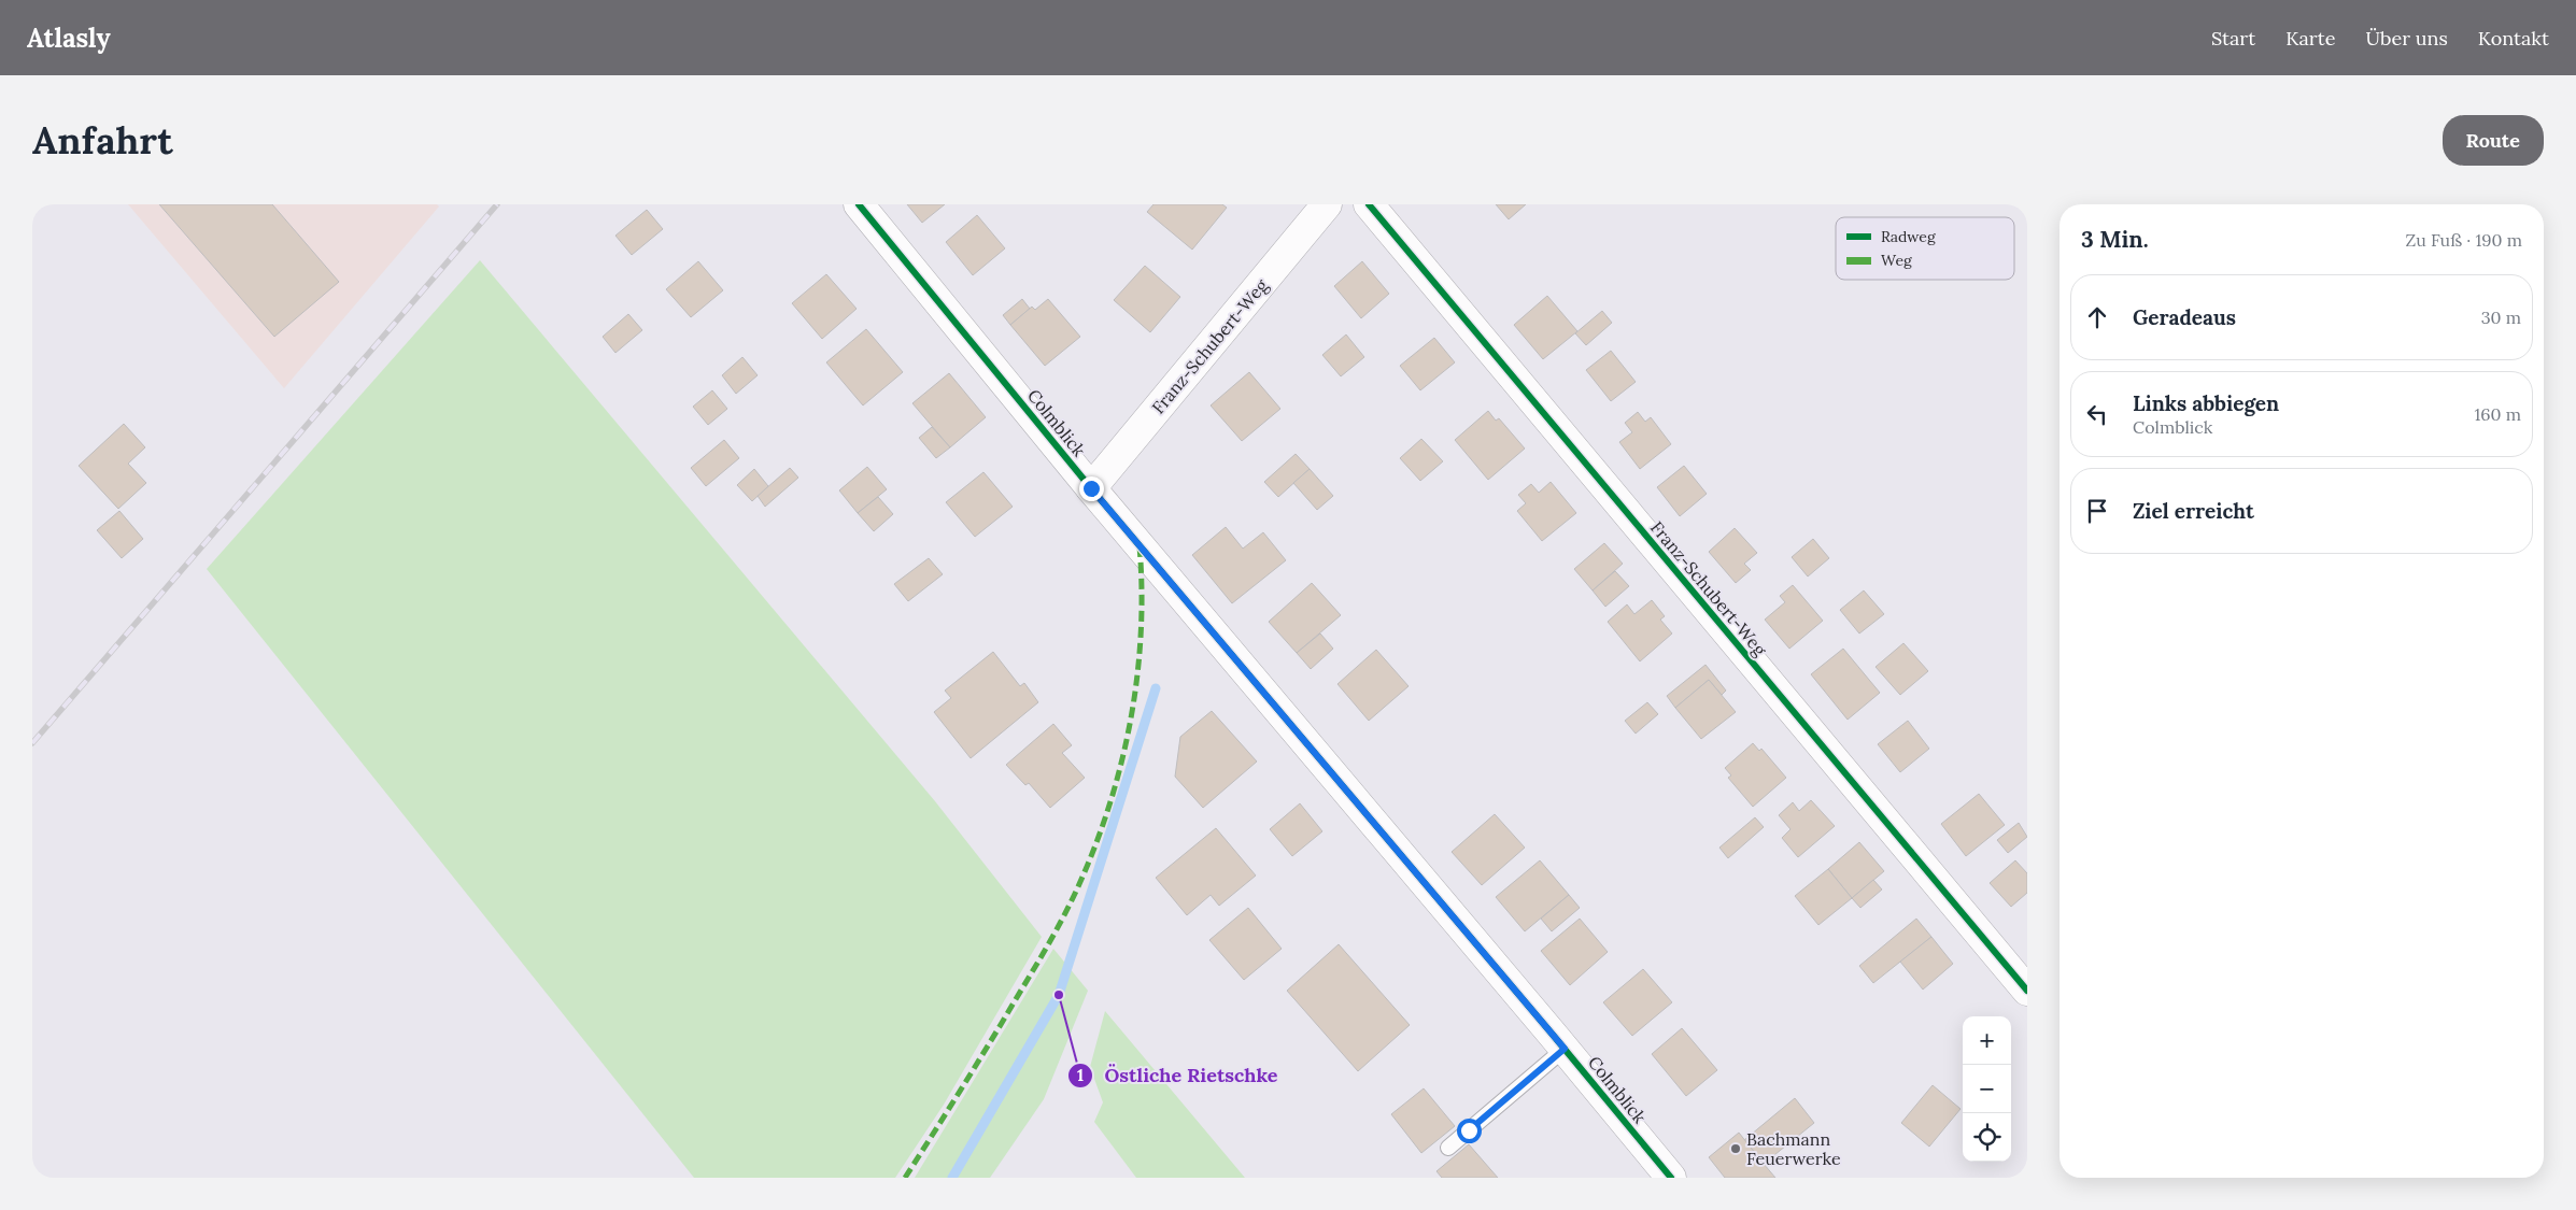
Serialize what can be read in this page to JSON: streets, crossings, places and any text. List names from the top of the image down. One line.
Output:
{"streets":{"street":["Franz-Schubert-Weg","Colmblick"]},"crossings":[["Franz-Schubert-Weg","Colmblick"]],"places":["Östliche Rietschke","Bachmann Feuerwerke"],"legend":["Radweg","Weg"],"page":{"header":"Atlasly","nav":["Start","Karte","Über uns","Kontakt"],"buttons":"Route","title":"Anfahrt","heading":["3 Min.","Zu Fuß · 190 m"],"list":[["Geradeaus","30 m"],["Links abbiegen","Colmblick","160 m"],"Ziel erreicht"],"map_buttons":["+","−"]}}
